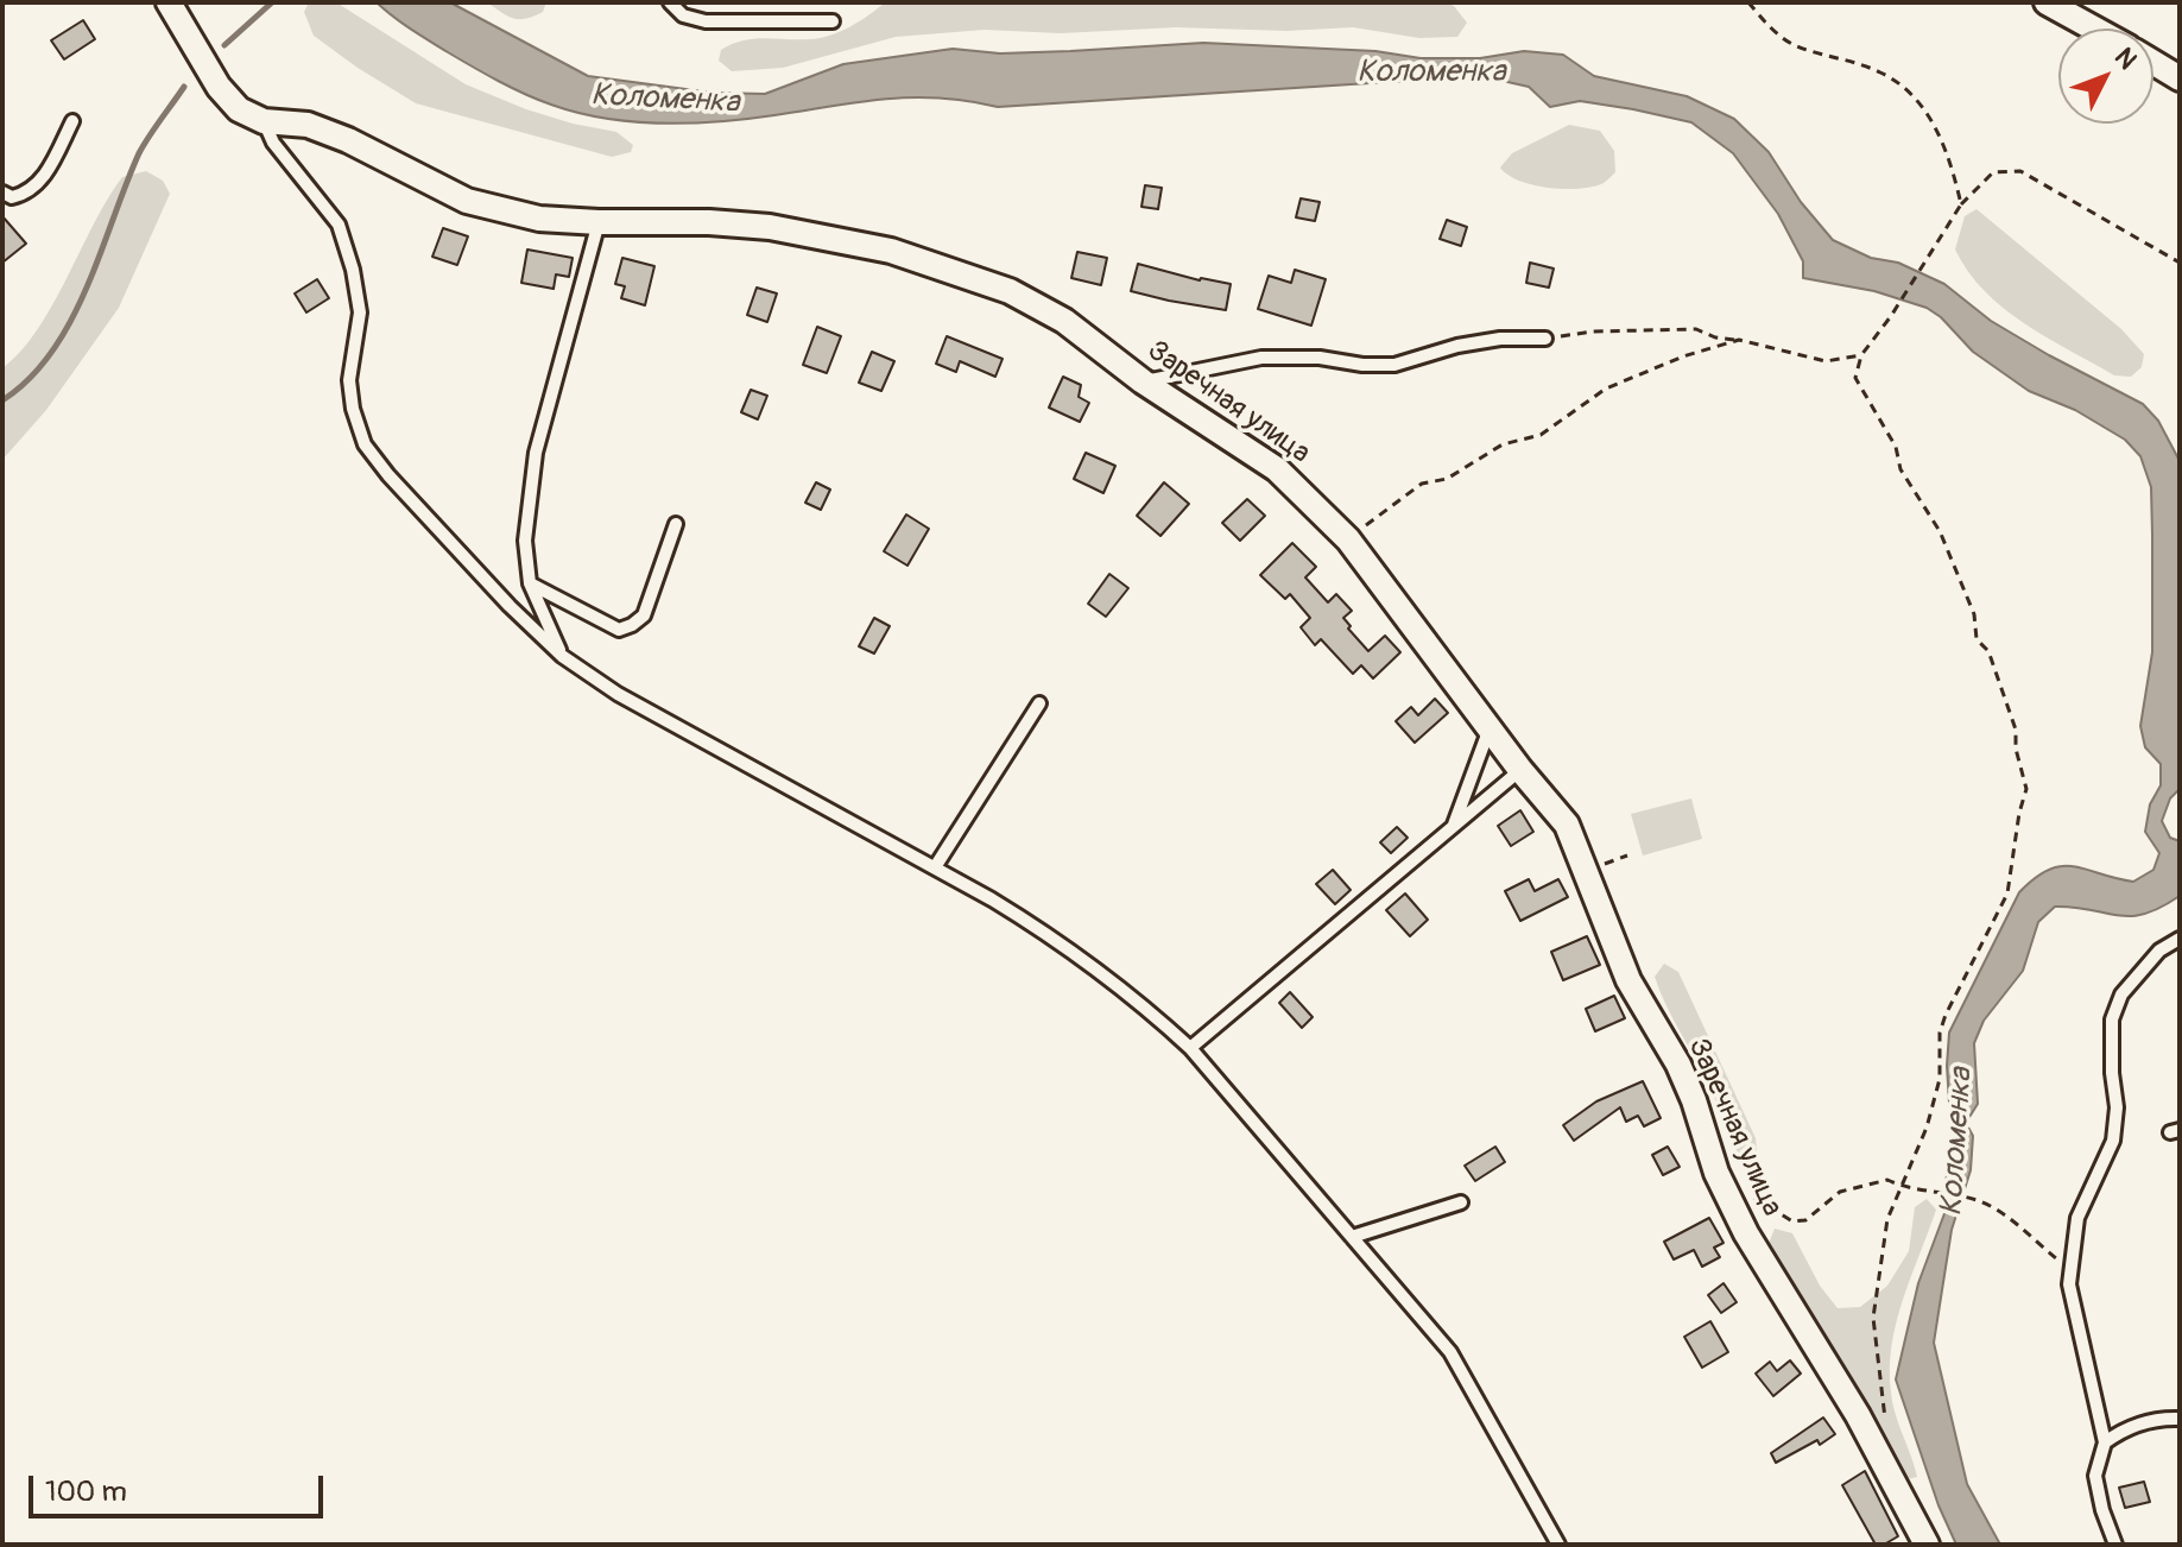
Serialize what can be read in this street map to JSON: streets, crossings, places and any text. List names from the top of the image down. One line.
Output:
{"streets":{"street":["Заречная улица"]},"water":["Коломенка"],"scale_bar":"100 m","north":"top right"}
